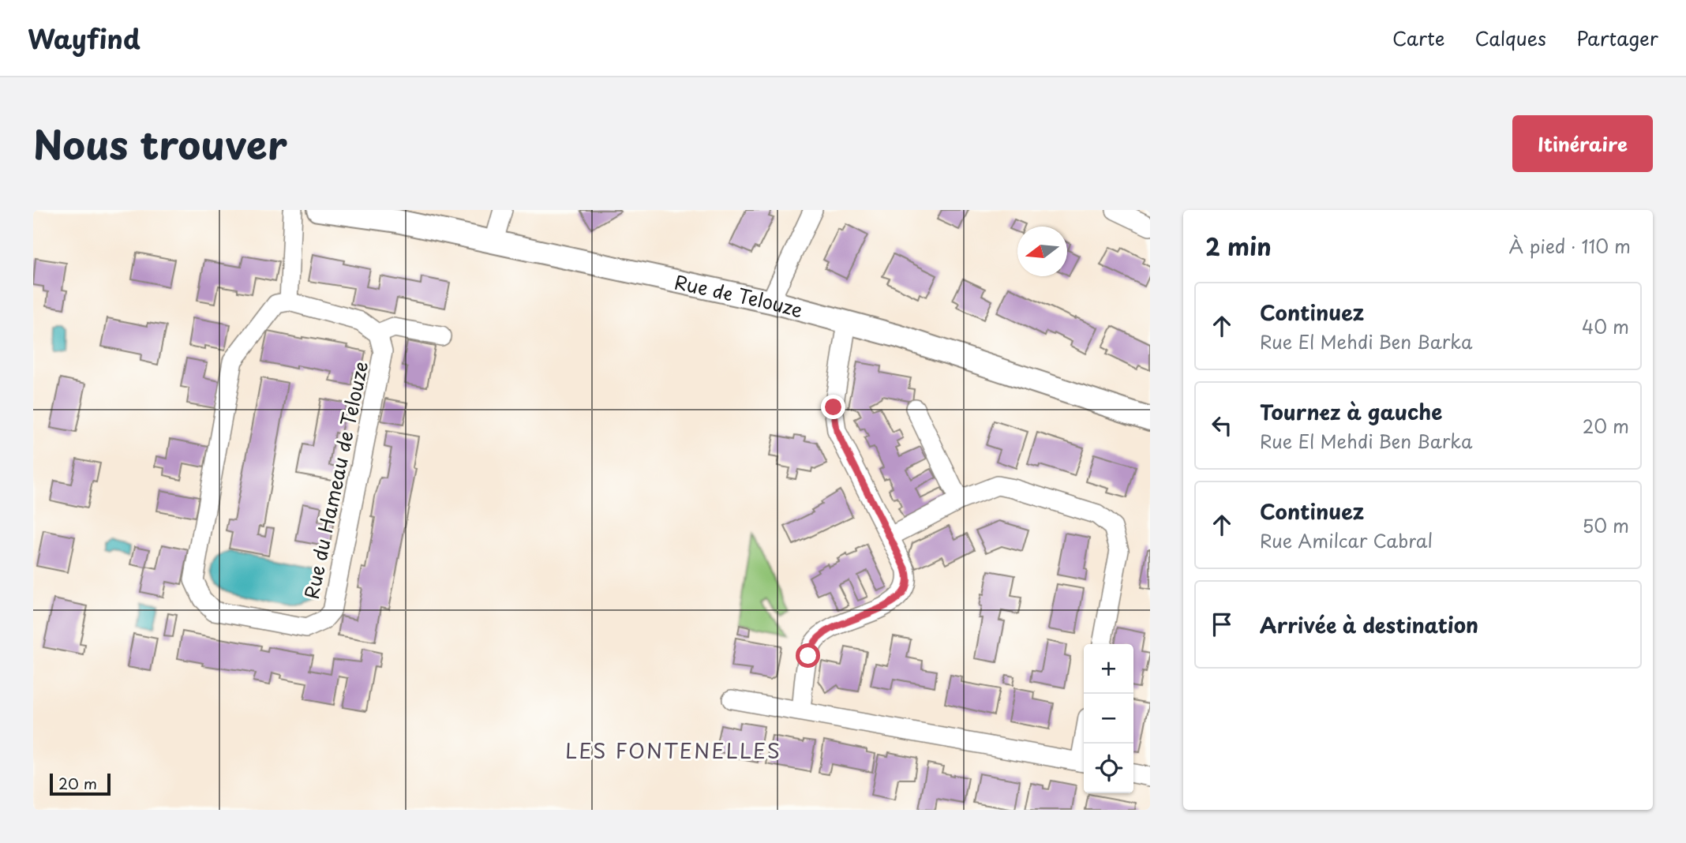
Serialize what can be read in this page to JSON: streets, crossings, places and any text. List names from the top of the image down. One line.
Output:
{"streets":{"street":["Rue de Telouze","Rue du Hameau de Telouze"]},"districts":["LES FONTENELLES"],"scale_bar":"20 m","north":"left","page":{"header":"Wayfind","nav":["Carte","Calques","Partager"],"title":"Nous trouver","buttons":"Itinéraire","heading":["2 min","À pied · 110 m"],"list":[["Continuez","Rue El Mehdi Ben Barka","40 m"],["Tournez à gauche","Rue El Mehdi Ben Barka","20 m"],["Continuez","Rue Amilcar Cabral","50 m"],"Arrivée à destination"],"map_buttons":["+","−"],"scale":"20 m"}}
